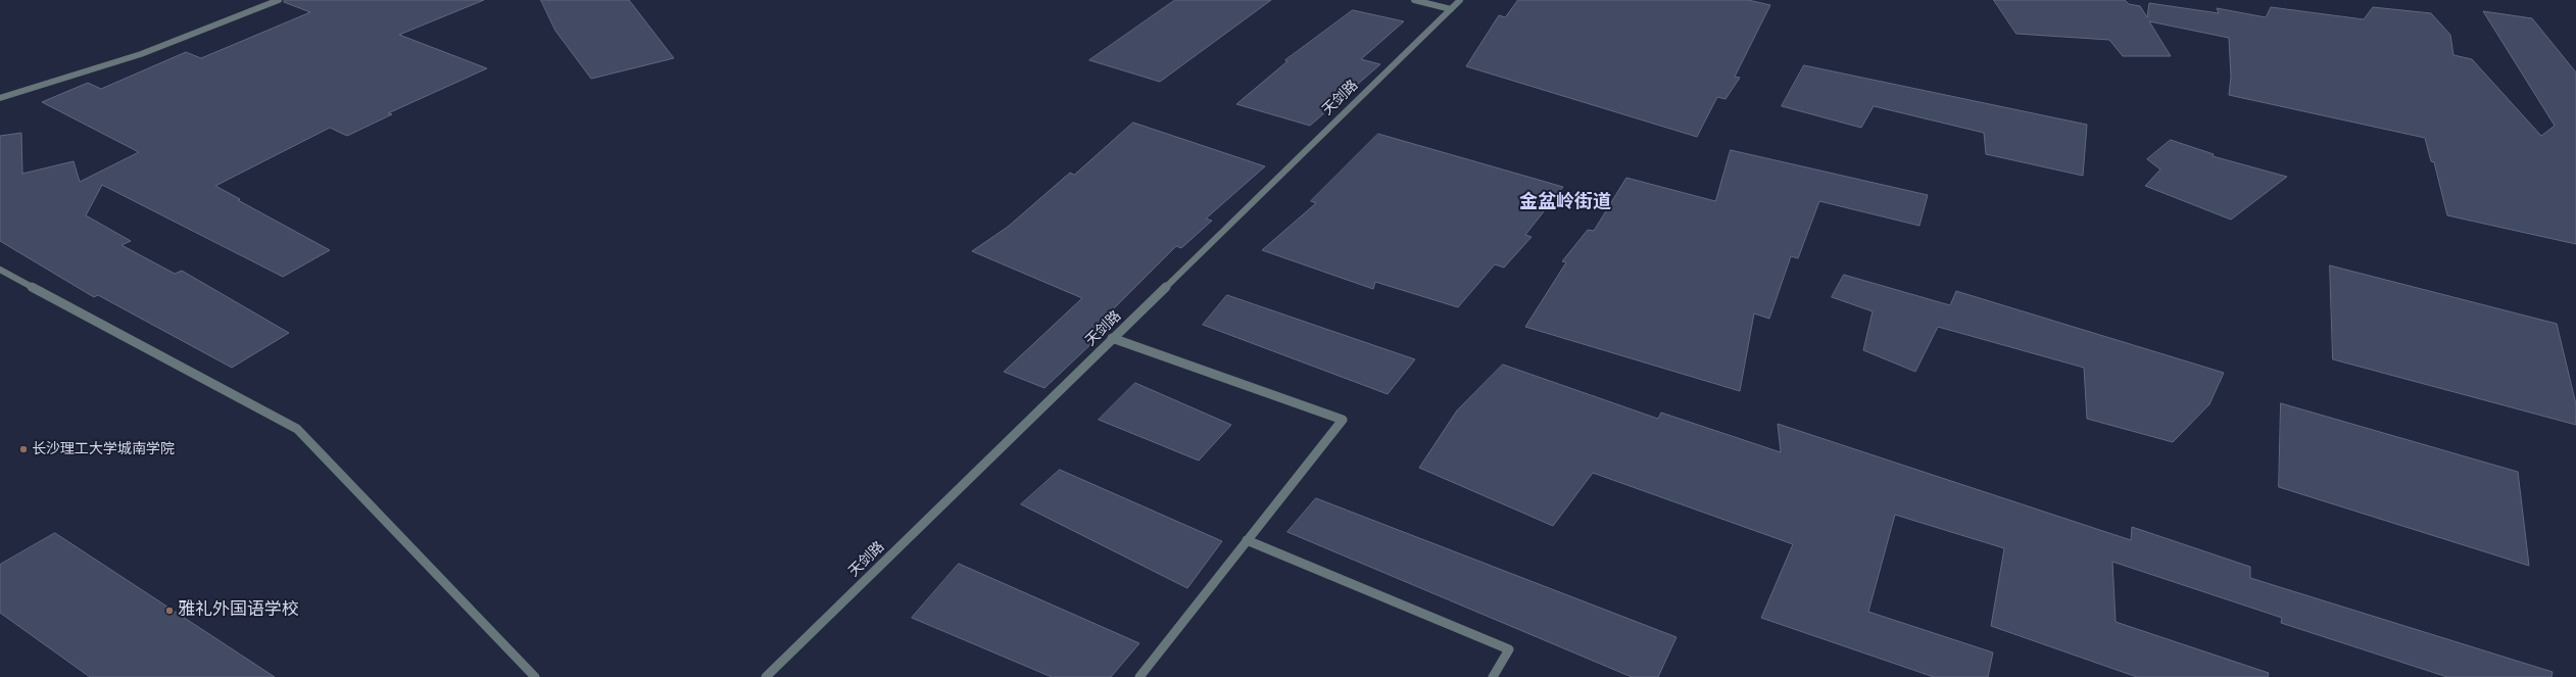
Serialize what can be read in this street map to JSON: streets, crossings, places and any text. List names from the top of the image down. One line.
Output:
{"streets":{"street":["天剑路"]},"districts":["金盆岭街道"],"places":["长沙理工大学城南学院","雅礼外国语学校"]}
